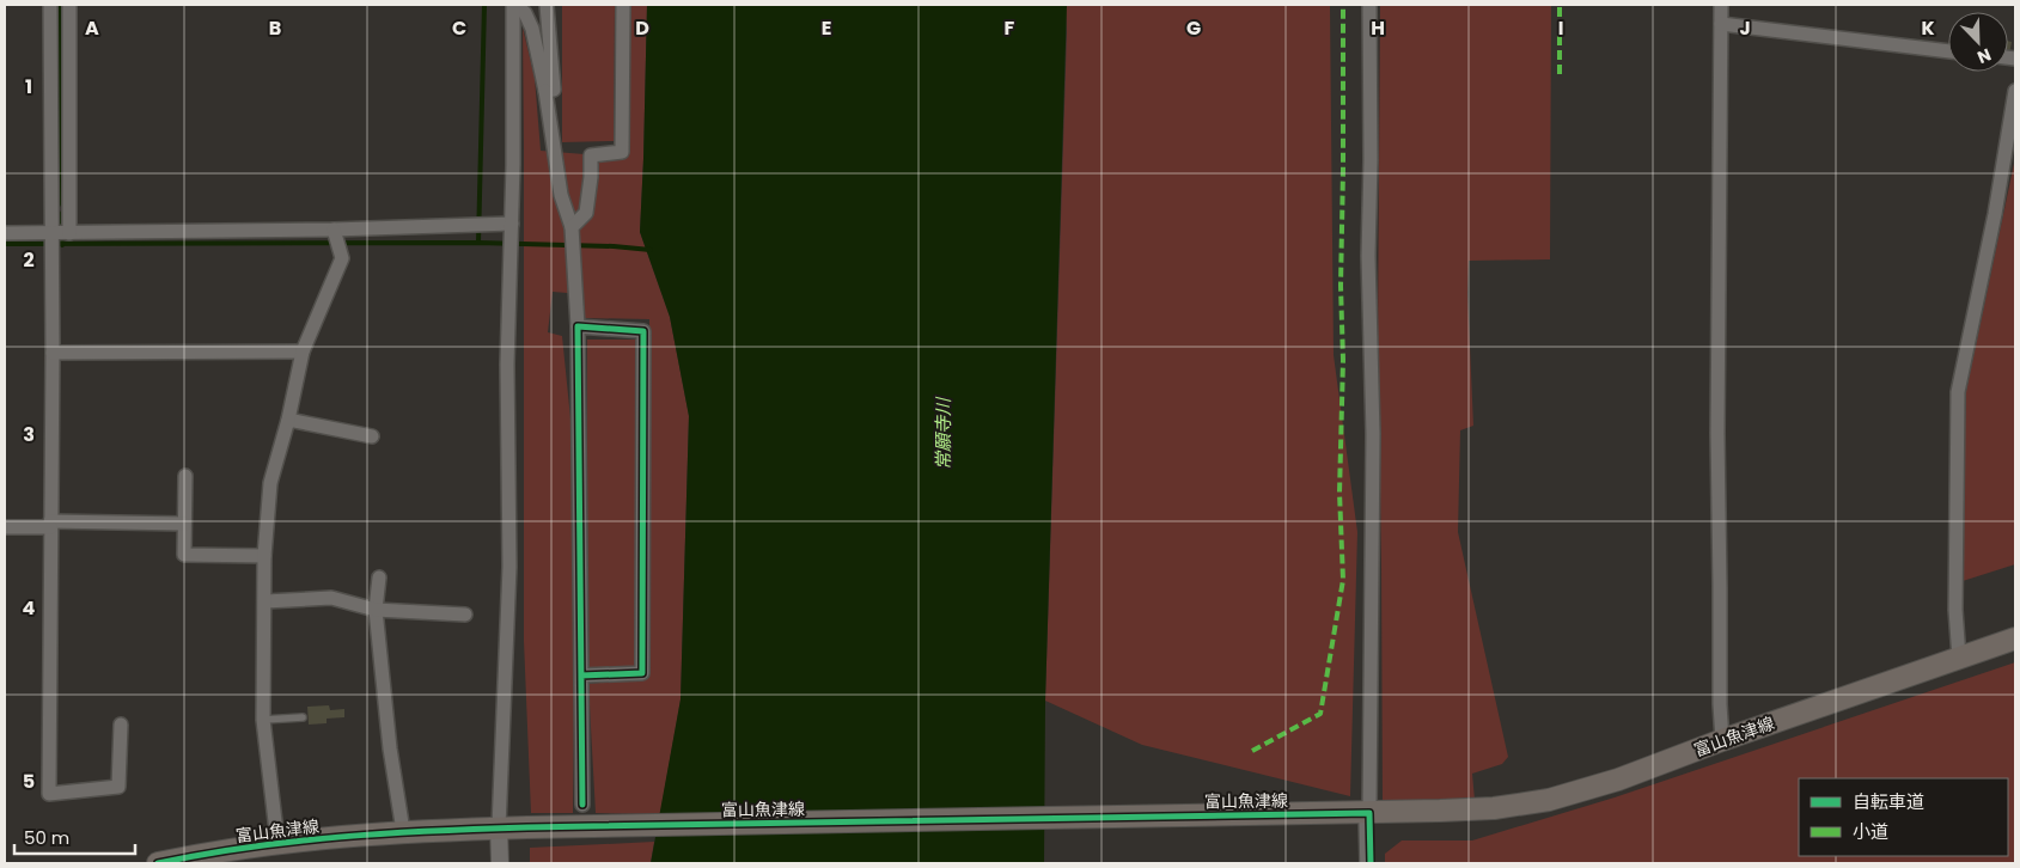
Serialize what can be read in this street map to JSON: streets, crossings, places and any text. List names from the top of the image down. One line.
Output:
{"streets":{"main road":["富山魚津線"]},"water":["常願寺川"],"legend":["自転車道","小道"],"scale_bar":"50 m","north":"bottom right","grid":{"columns":["A","B","C","D","E","F","G","H","I","J","K"],"rows":["1","2","3","4","5"]}}
